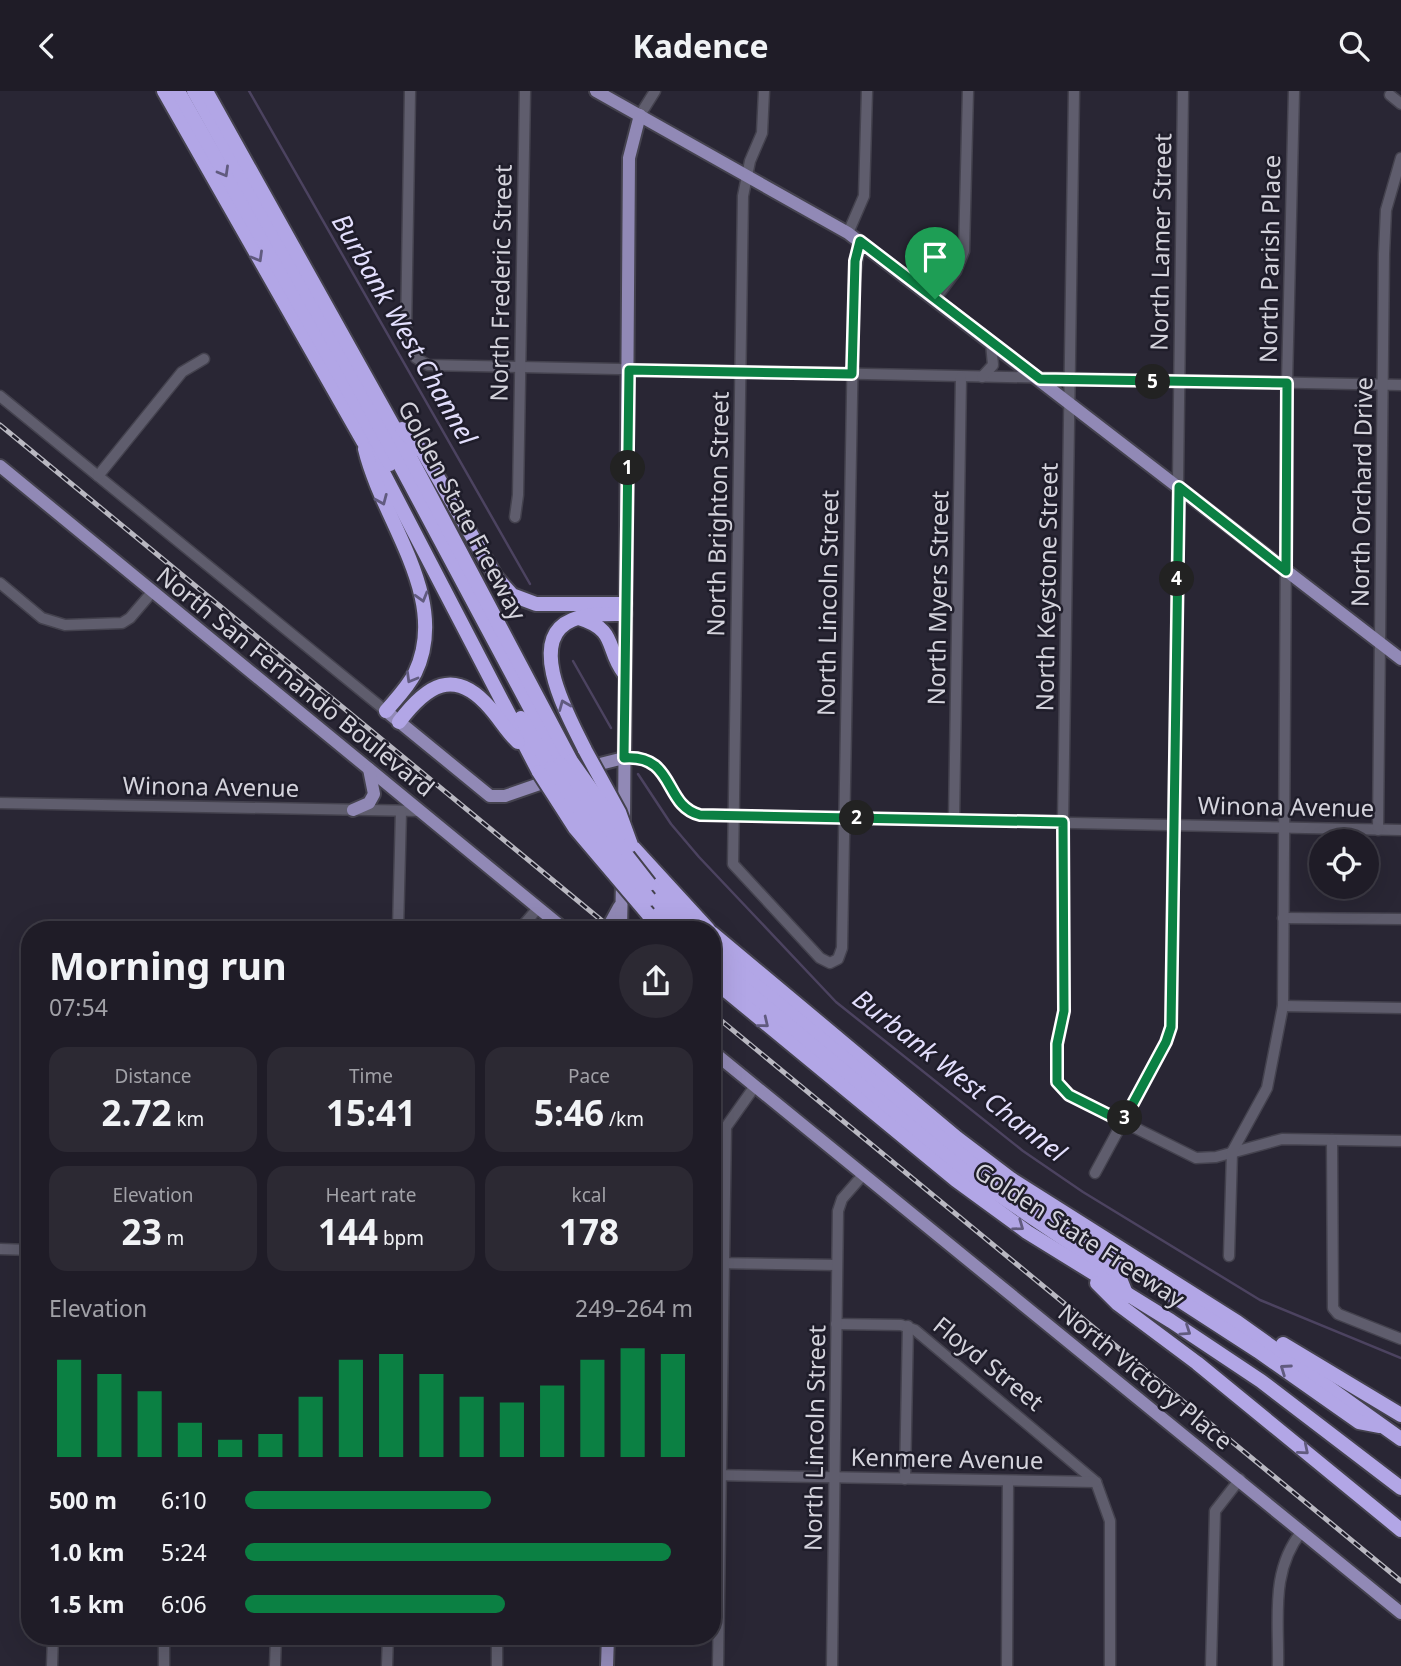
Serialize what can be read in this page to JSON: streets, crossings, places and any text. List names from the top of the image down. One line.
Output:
{"streets":{"highway":["Golden State Freeway"],"main road":["North San Fernando Boulevard","Winona Avenue","North Victory Place"],"street":["North Lamer Street","North Parish Place","North Frederic Street","North Orchard Drive","North Brighton Street","North Keystone Street","North Myers Street","North Lincoln Street","Floyd Street","Kenmere Avenue"]},"crossings":[["North Lamer Street","North Keystone Street"],["North Lamer Street","Winona Avenue"],["North Parish Place","Winona Avenue"],["North Orchard Drive","Winona Avenue"],["North Brighton Street","North Lincoln Street"],["North Brighton Street","Winona Avenue"],["North Keystone Street","Winona Avenue"],["North Myers Street","Winona Avenue"],["North Lincoln Street","Winona Avenue"],["North Lincoln Street","Floyd Street"],["North Lincoln Street","North Victory Place"],["North Lincoln Street","Kenmere Avenue"],["North San Fernando Boulevard","Winona Avenue"],["Floyd Street","Kenmere Avenue"]],"water":["Burbank West Channel"],"page":{"header":"Kadence","pins":["5","1","4","2","3"],"heading":["Morning run","07:54"],"stats":[["Distance","2.72 km"],["Time","15:41"],["Pace","5:46 /km"],["Elevation","23 m"],["Heart rate","144 bpm"],["kcal","178"]],"chart":["Elevation","249–264 m"],"list":[{"name":"500 m","note":"6:10"},{"name":"1.0 km","note":"5:24"},{"name":"1.5 km","note":"6:06"}]}}
